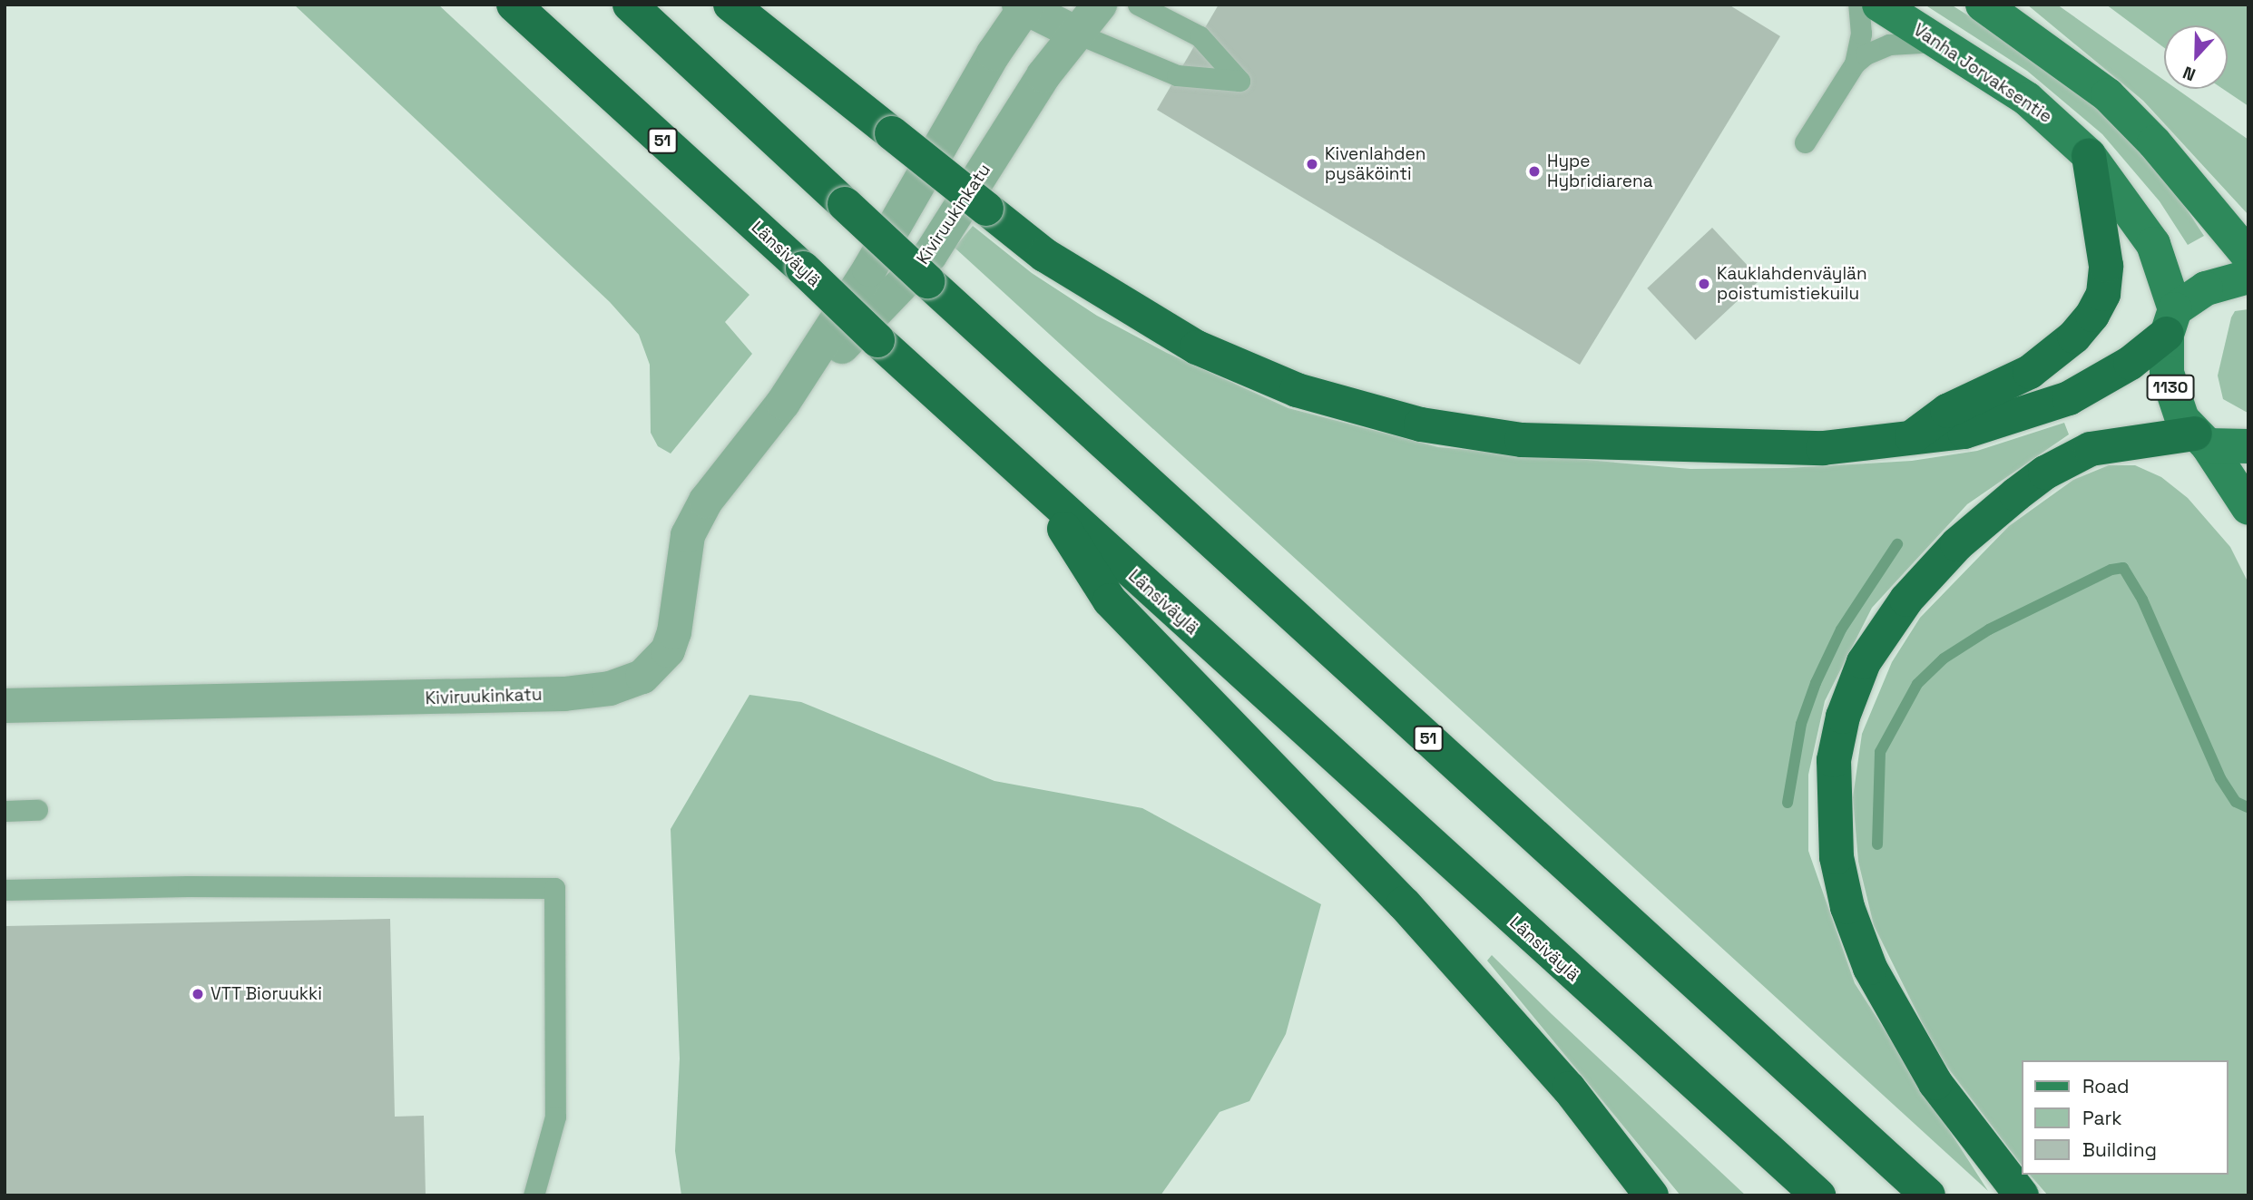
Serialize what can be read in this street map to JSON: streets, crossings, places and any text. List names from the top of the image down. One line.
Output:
{"streets":{"highway":["51","Länsiväylä"],"main road":["Vanha Jorvaksentie","1130"],"street":["Kiviruukinkatu"]},"crossings":[["Vanha Jorvaksentie","1130"]],"places":["Kivenlahden pysäköinti","Hype Hybridiarena","Kauklahdenväylän poistumistiekuilu","VTT Bioruukki"],"legend":["Road","Park","Building"],"north":"bottom"}
